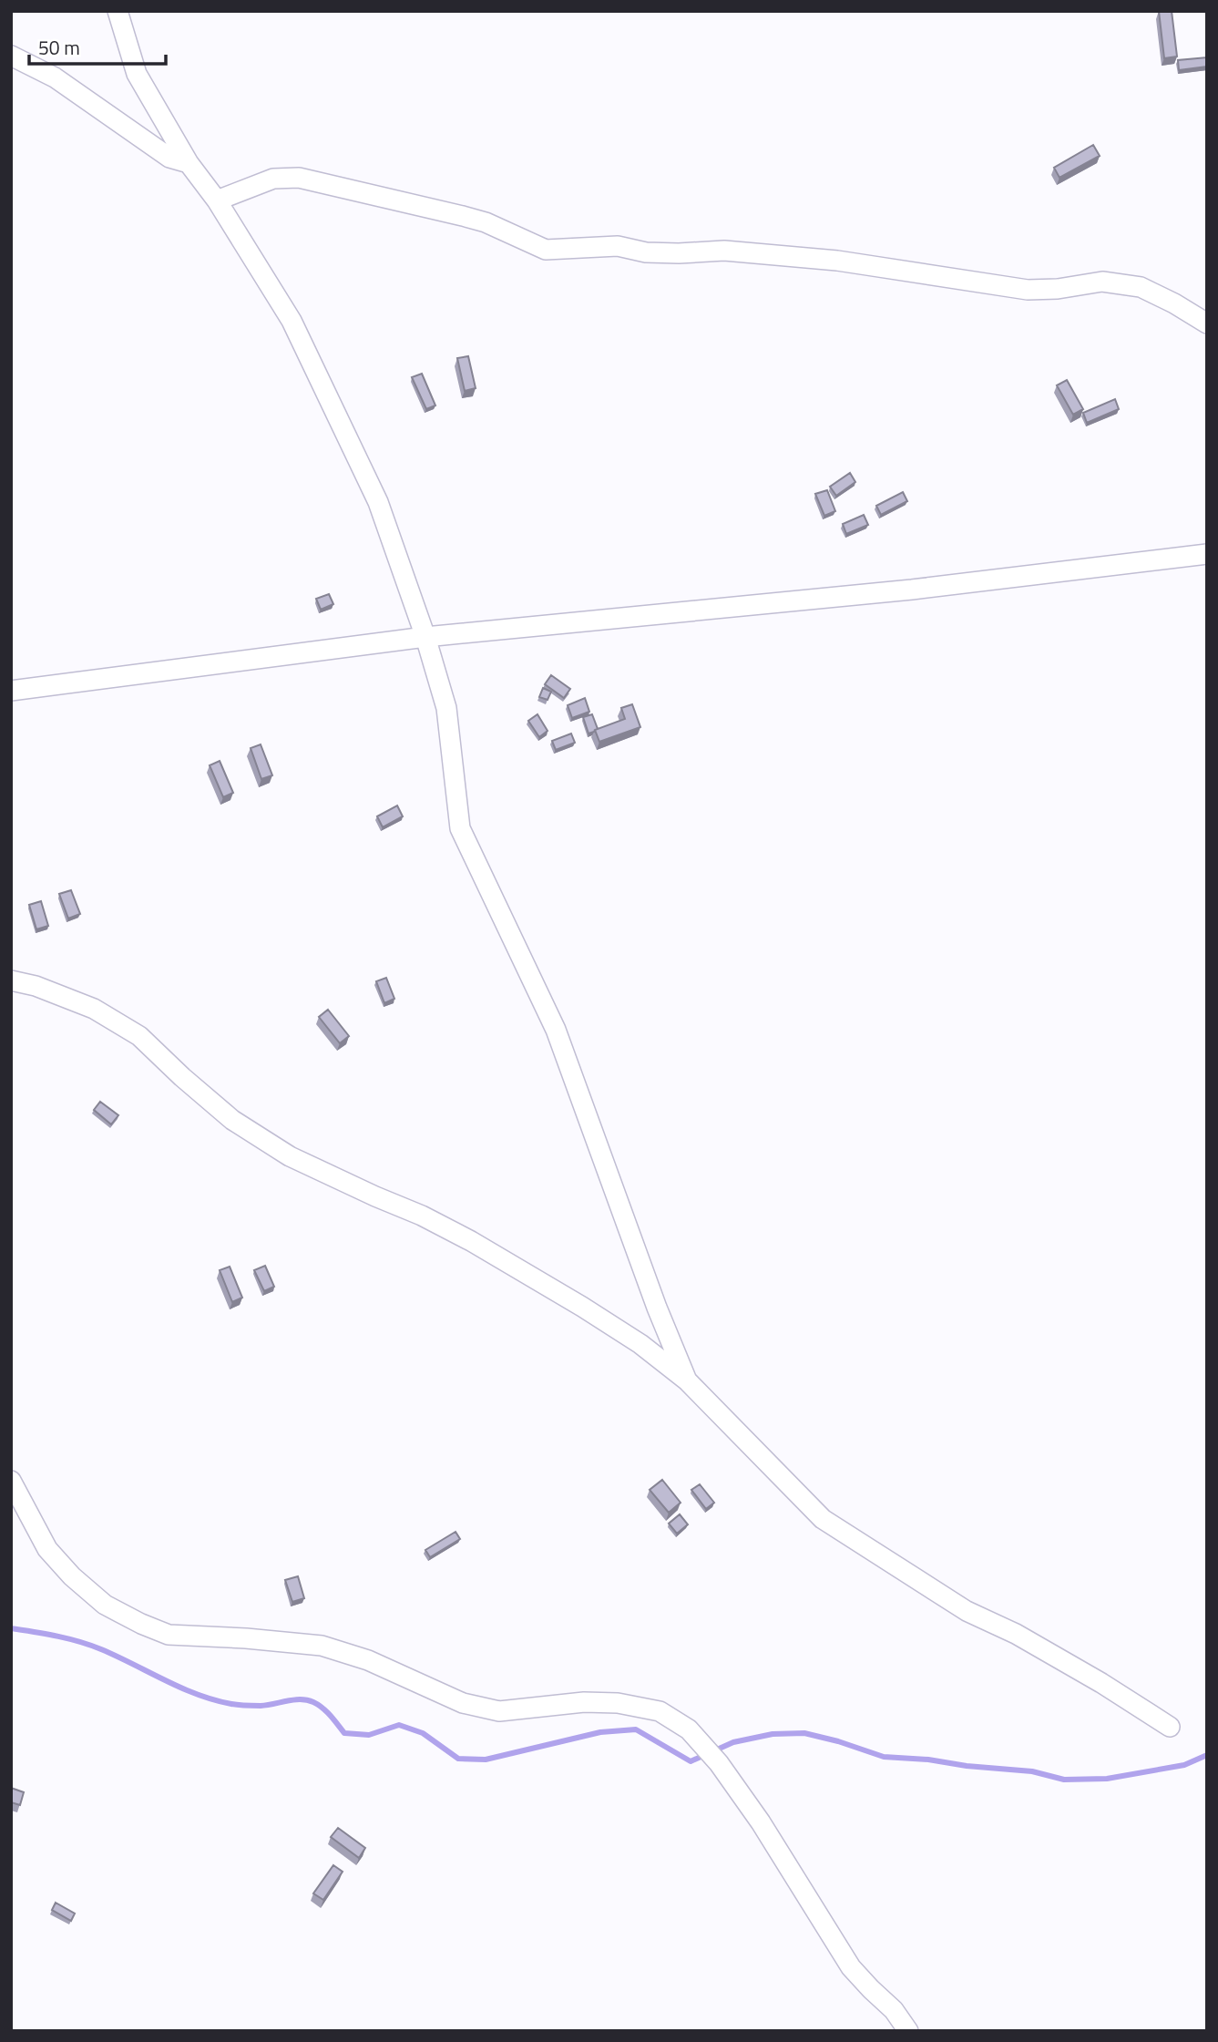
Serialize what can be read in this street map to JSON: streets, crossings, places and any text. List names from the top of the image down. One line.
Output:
{"scale_bar":"50 m"}
